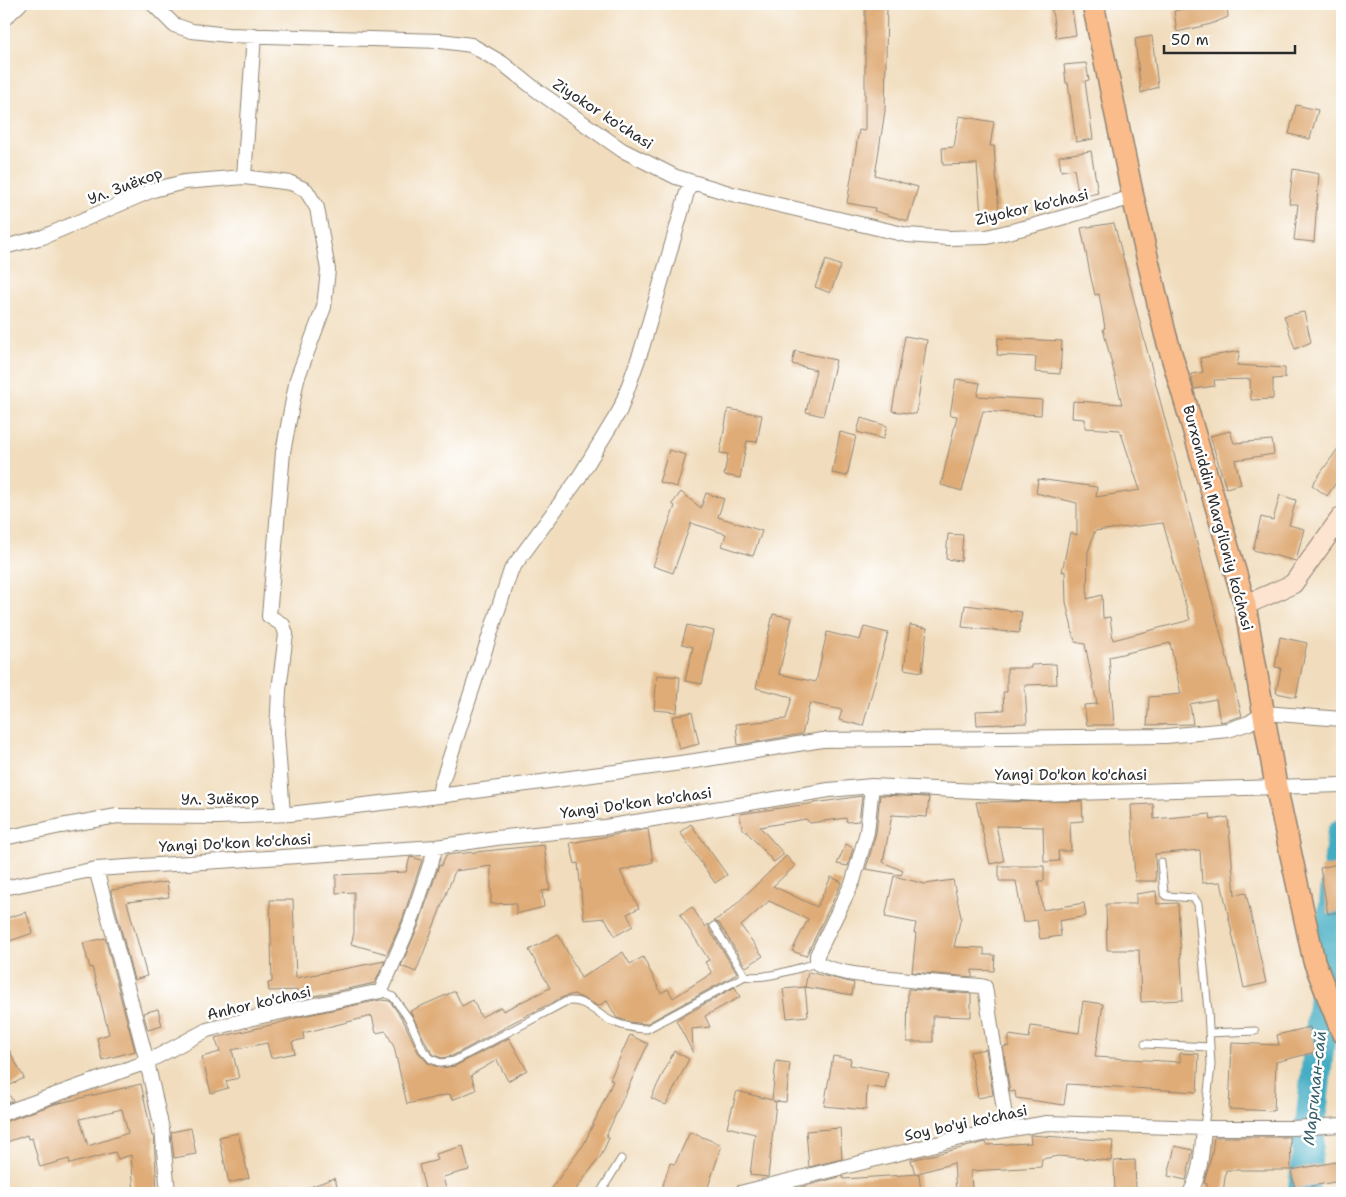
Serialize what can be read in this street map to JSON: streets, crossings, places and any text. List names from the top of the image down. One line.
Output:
{"streets":{"main road":["Burxoniddin Marg’iloniy ko’chasi"],"street":["Ziyokor ko'chasi","Ул. Зиёкор","Yangi Do'kon ko'chasi","Anhor ko'chasi","Soy bo'yi ko'chasi"]},"crossings":[["Ziyokor ko'chasi","Burxoniddin Marg’iloniy ko’chasi"],["Ул. Зиёкор","Burxoniddin Marg’iloniy ko’chasi"],["Burxoniddin Marg’iloniy ko’chasi","Yangi Do'kon ko'chasi"]],"water":["Маргилан-сай"],"scale_bar":"50 m"}
